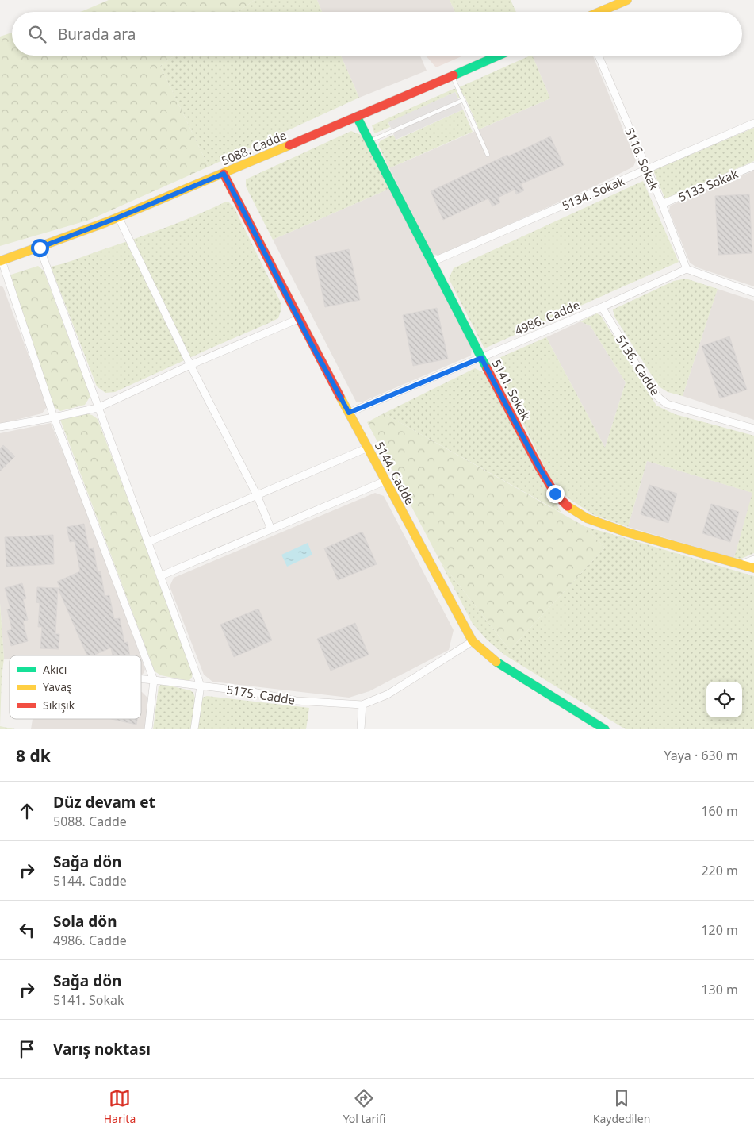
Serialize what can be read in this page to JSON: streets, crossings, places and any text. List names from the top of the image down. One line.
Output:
{"streets":{"street":["5088. Cadde","5116. Sokak","5133 Sokak","5134. Sokak","4986. Cadde","5136. Cadde","5141. Sokak","5144. Cadde","5175. Cadde"]},"crossings":[["5088. Cadde","5141. Sokak"],["5088. Cadde","5144. Cadde"],["5116. Sokak","5133 Sokak"],["5116. Sokak","5134. Sokak"],["5116. Sokak","4986. Cadde"],["5134. Sokak","5141. Sokak"],["4986. Cadde","5136. Cadde"],["4986. Cadde","5141. Sokak"],["4986. Cadde","5144. Cadde"],["5144. Cadde","5175. Cadde"]],"legend":["Akıcı","Yavaş","Sıkışık"],"page":{"search":"Burada ara","heading":["8 dk","Yaya · 630 m"],"list":[["Düz devam et","5088. Cadde","160 m"],["Sağa dön","5144. Cadde","220 m"],["Sola dön","4986. Cadde","120 m"],["Sağa dön","5141. Sokak","130 m"],"Varış noktası"],"nav":["Harita","Yol tarifi","Kaydedilen"]}}
